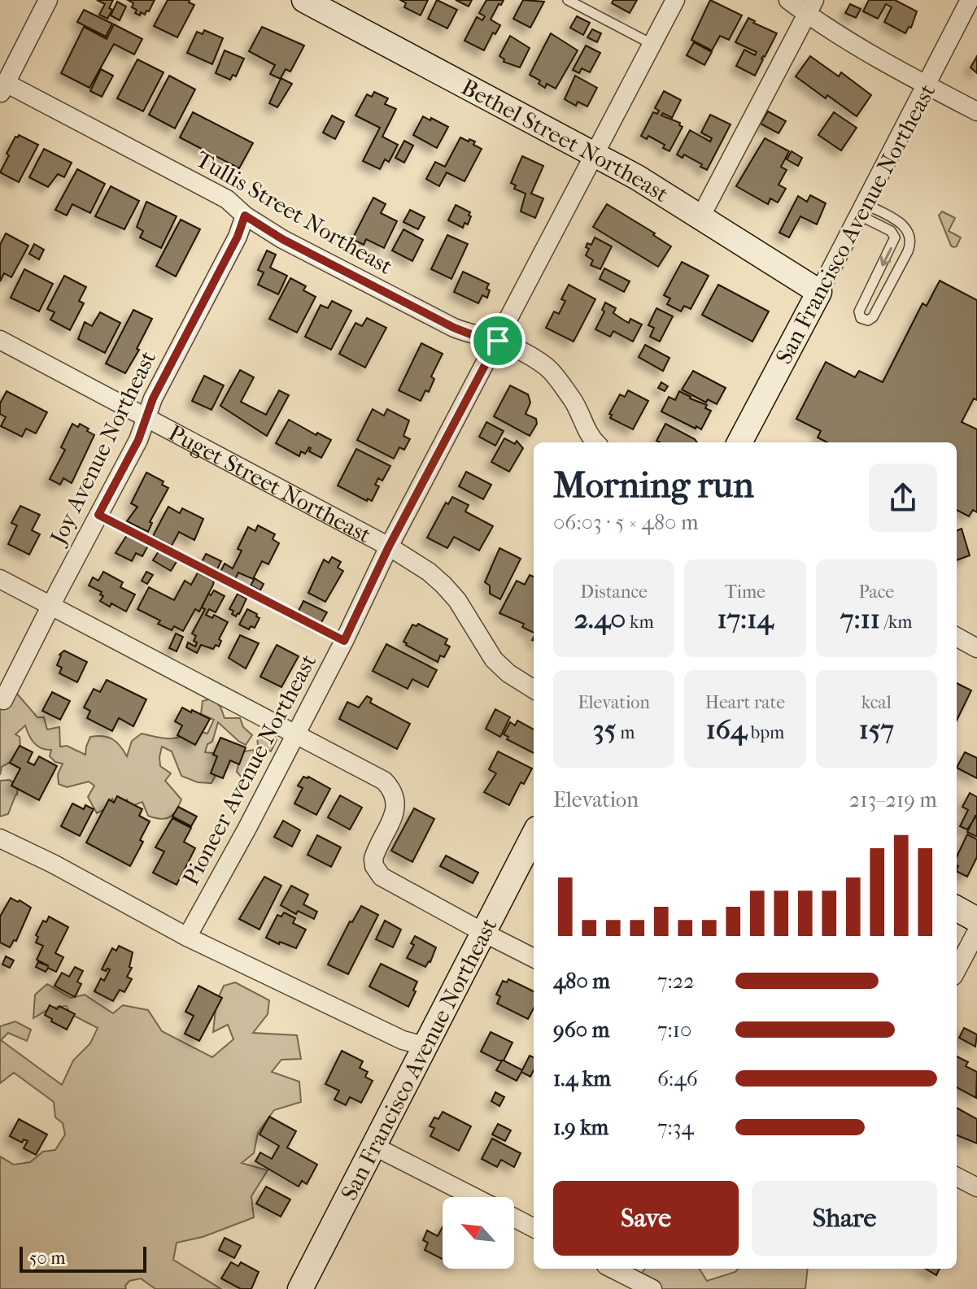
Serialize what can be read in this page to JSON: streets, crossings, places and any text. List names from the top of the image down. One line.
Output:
{"streets":{"street":["Bethel Street Northeast","Tullis Street Northeast","San Francisco Avenue Northeast","Joy Avenue Northeast","Puget Street Northeast","Pioneer Avenue Northeast"]},"crossings":[["Bethel Street Northeast","San Francisco Avenue Northeast"],["Bethel Street Northeast","Pioneer Avenue Northeast"],["Tullis Street Northeast","Joy Avenue Northeast"],["Tullis Street Northeast","Pioneer Avenue Northeast"],["Joy Avenue Northeast","Puget Street Northeast"],["Puget Street Northeast","Pioneer Avenue Northeast"]],"scale_bar":"50 m","north":"top left","page":{"heading":["Morning run","06:03 · 5 × 480 m"],"stats":[["Distance","2.40 km"],["Time","17:14"],["Pace","7:11 /km"],["Elevation","35 m"],["Heart rate","164 bpm"],["kcal","157"]],"chart":["Elevation","213–219 m"],"list":[{"name":"480 m","note":"7:22"},{"name":"960 m","note":"7:10"},{"name":"1.4 km","note":"6:46"},{"name":"1.9 km","note":"7:34"}],"buttons":["Save","Share"],"scale":"50 m"}}
